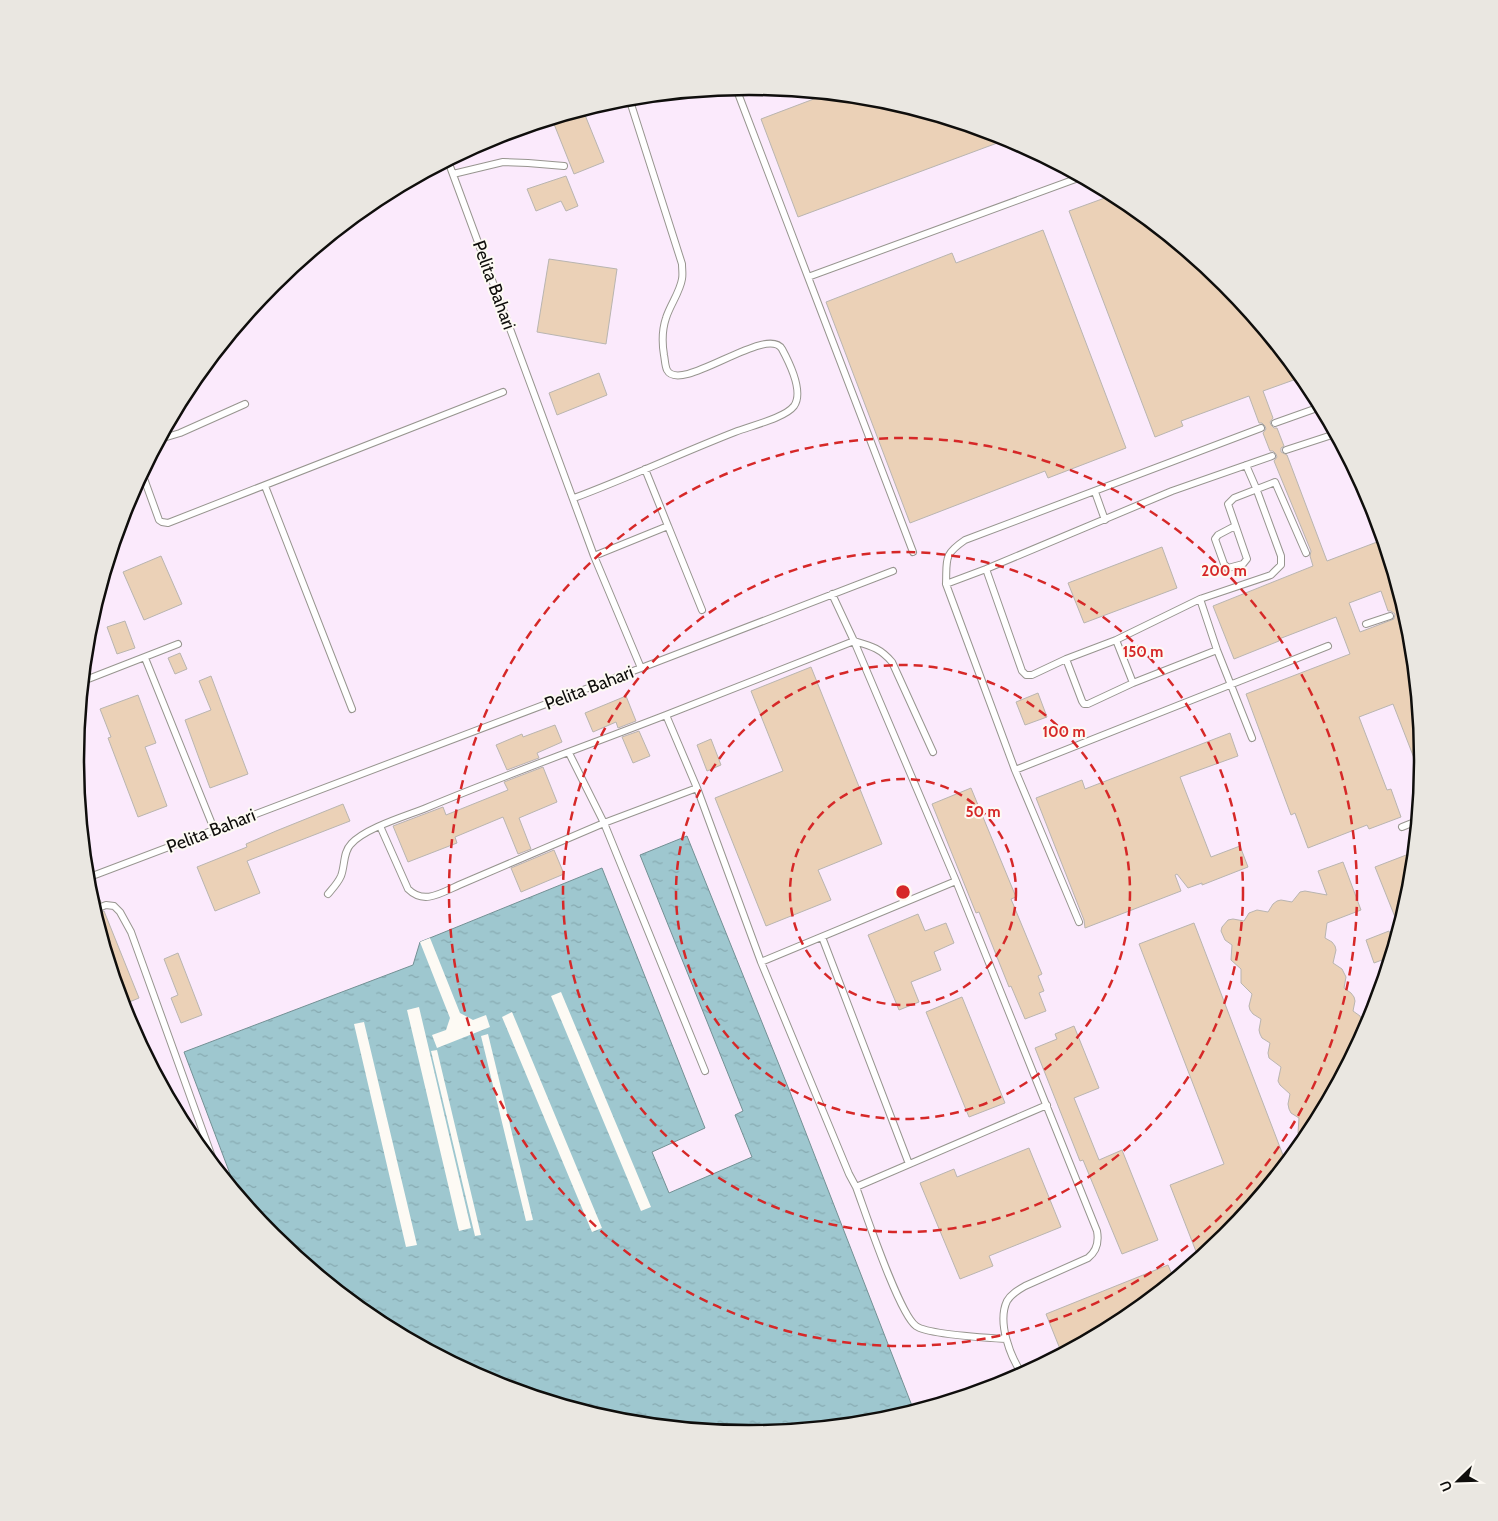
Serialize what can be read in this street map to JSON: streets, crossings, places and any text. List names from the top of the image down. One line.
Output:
{"streets":{"lane":["Pelita Bahari"]},"north":"bottom left","rings":["200 m","150 m","100 m","50 m"]}
